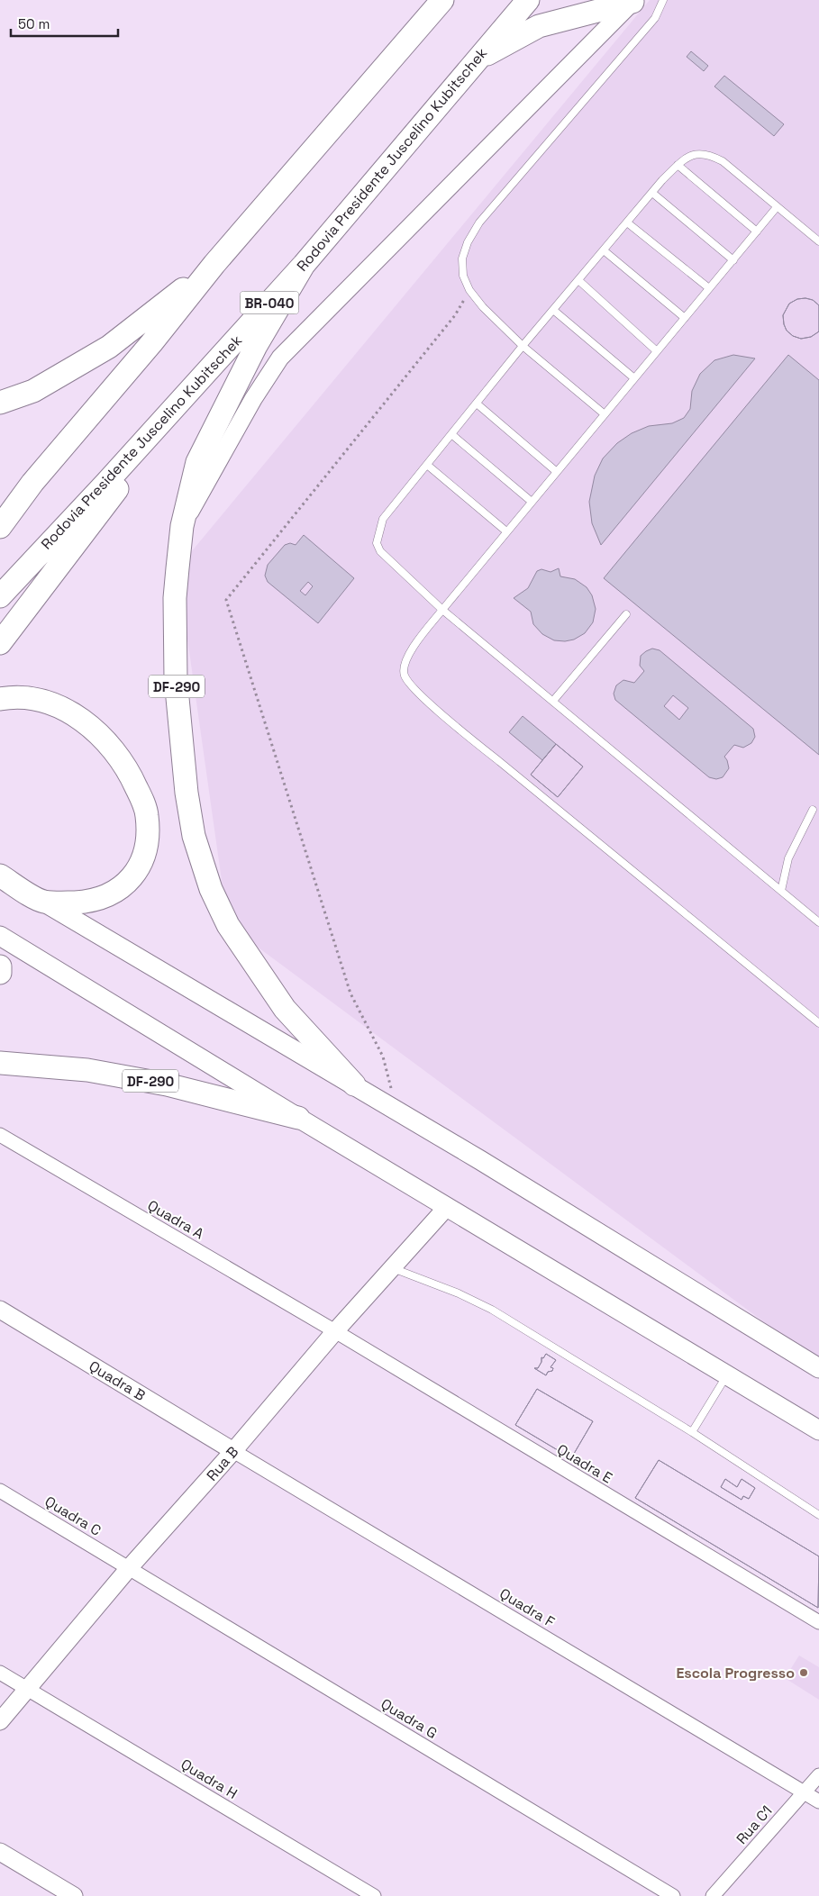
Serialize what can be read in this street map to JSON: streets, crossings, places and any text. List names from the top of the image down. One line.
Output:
{"streets":{"highway":["Rodovia Presidente Juscelino Kubitschek","BR-040","DF-290"],"street":["Quadra A","Quadra B","Rua B","Quadra E","Quadra C","Quadra F","Quadra G","Quadra H","Rua C1"]},"crossings":[["Rodovia Presidente Juscelino Kubitschek","DF-290"],["DF-290","Rua B"],["Quadra A","Rua B"],["Quadra A","Quadra E"],["Quadra B","Rua B"],["Quadra B","Quadra F"],["Rua B","Quadra E"],["Rua B","Quadra C"],["Rua B","Quadra F"],["Rua B","Quadra G"],["Rua B","Quadra H"],["Quadra C","Quadra G"],["Quadra F","Rua C1"]],"places":["Escola Progresso"],"scale_bar":"50 m"}
